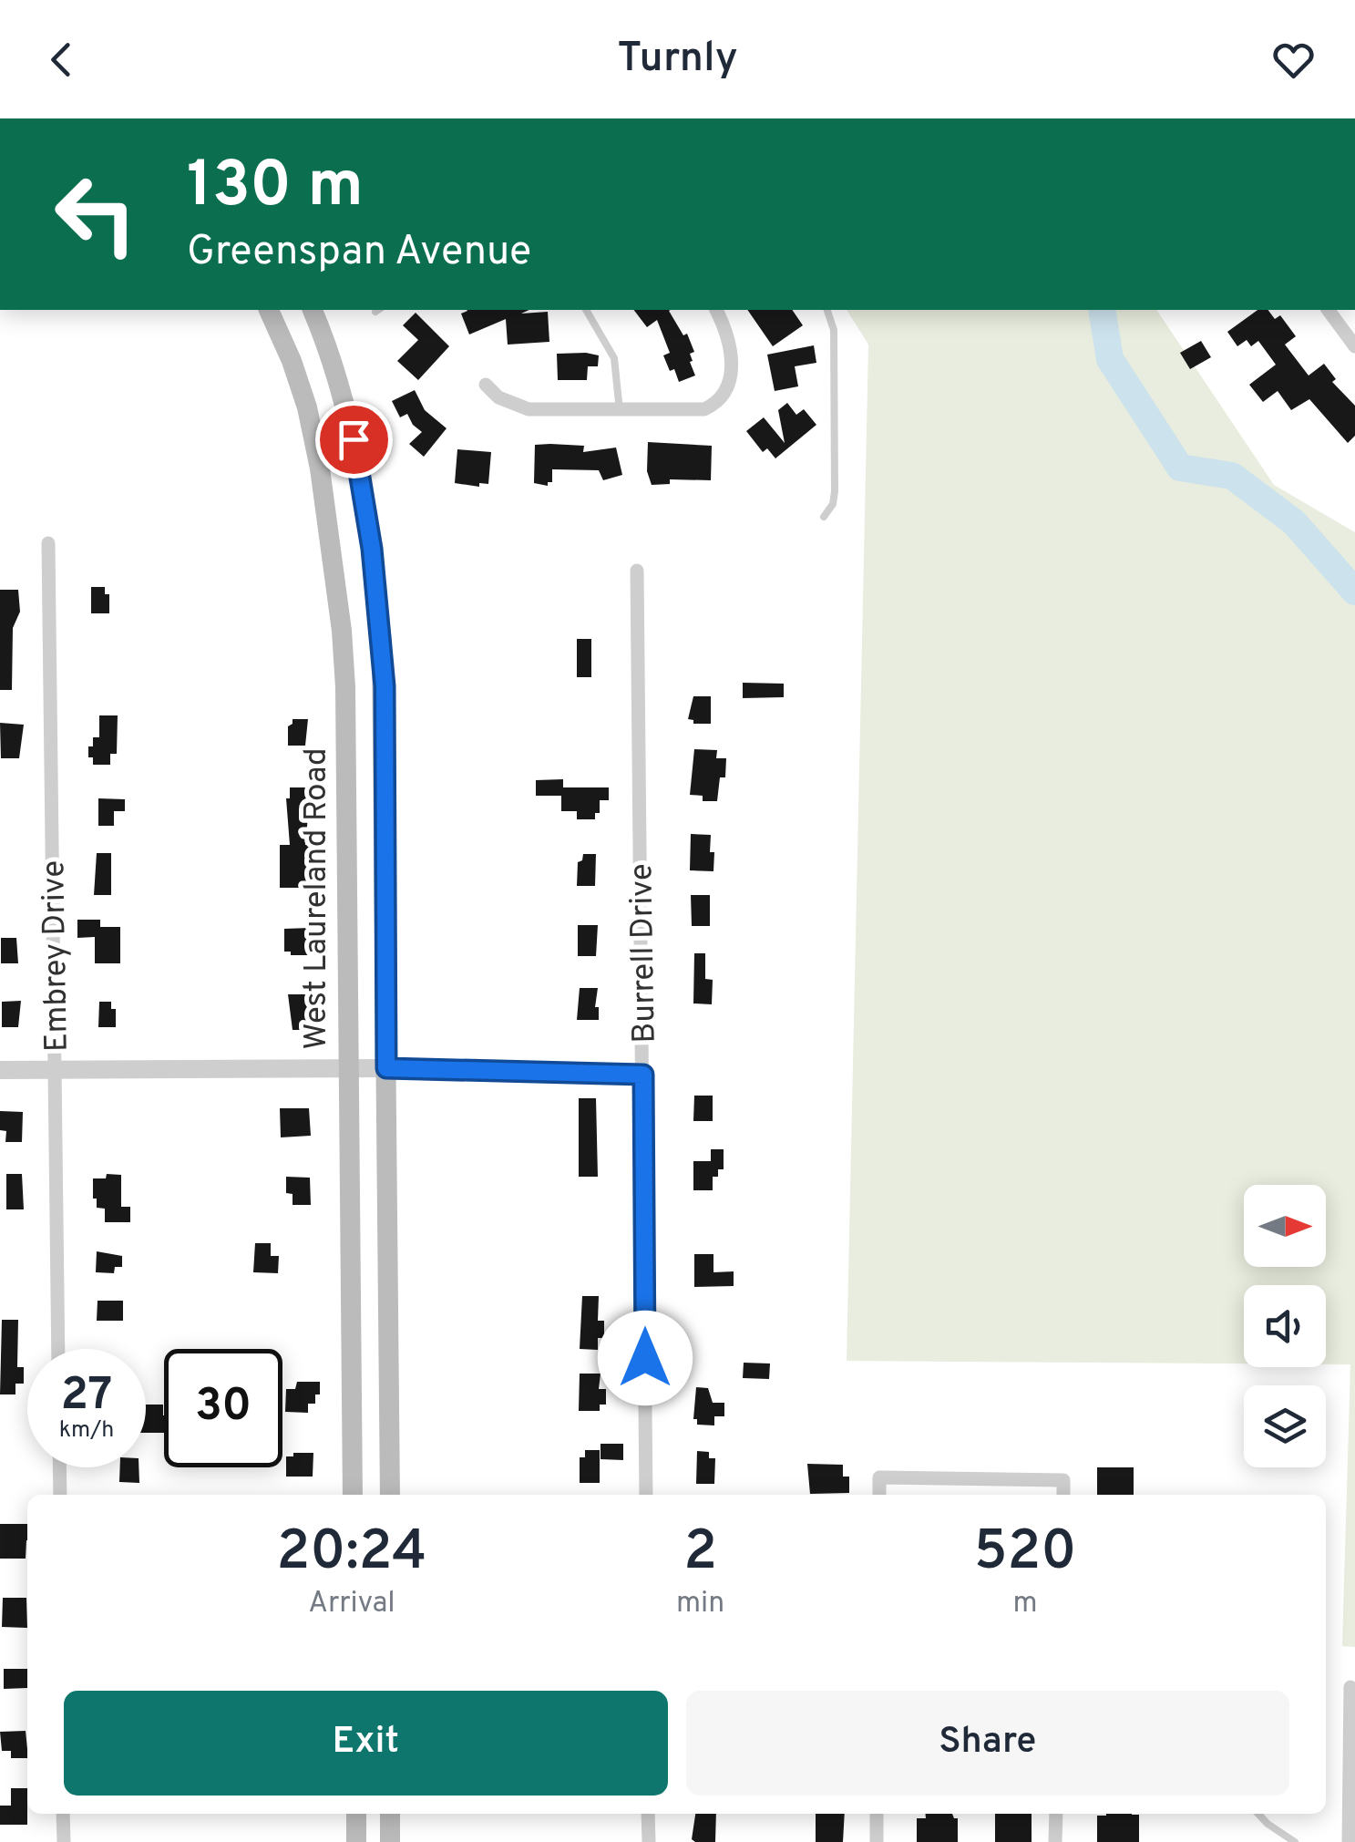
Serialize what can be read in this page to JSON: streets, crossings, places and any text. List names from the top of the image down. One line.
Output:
{"streets":{"main road":["West Laureland Road"],"street":["Burrell Drive","Embrey Drive"]},"north":"right","page":{"header":"Turnly","turn":["130 m","Greenspan Avenue"],"speed":"27 km/h","limit":"30","eta":["20:24","Arrival","2","min","520","m"],"buttons":["Exit","Share"]}}
